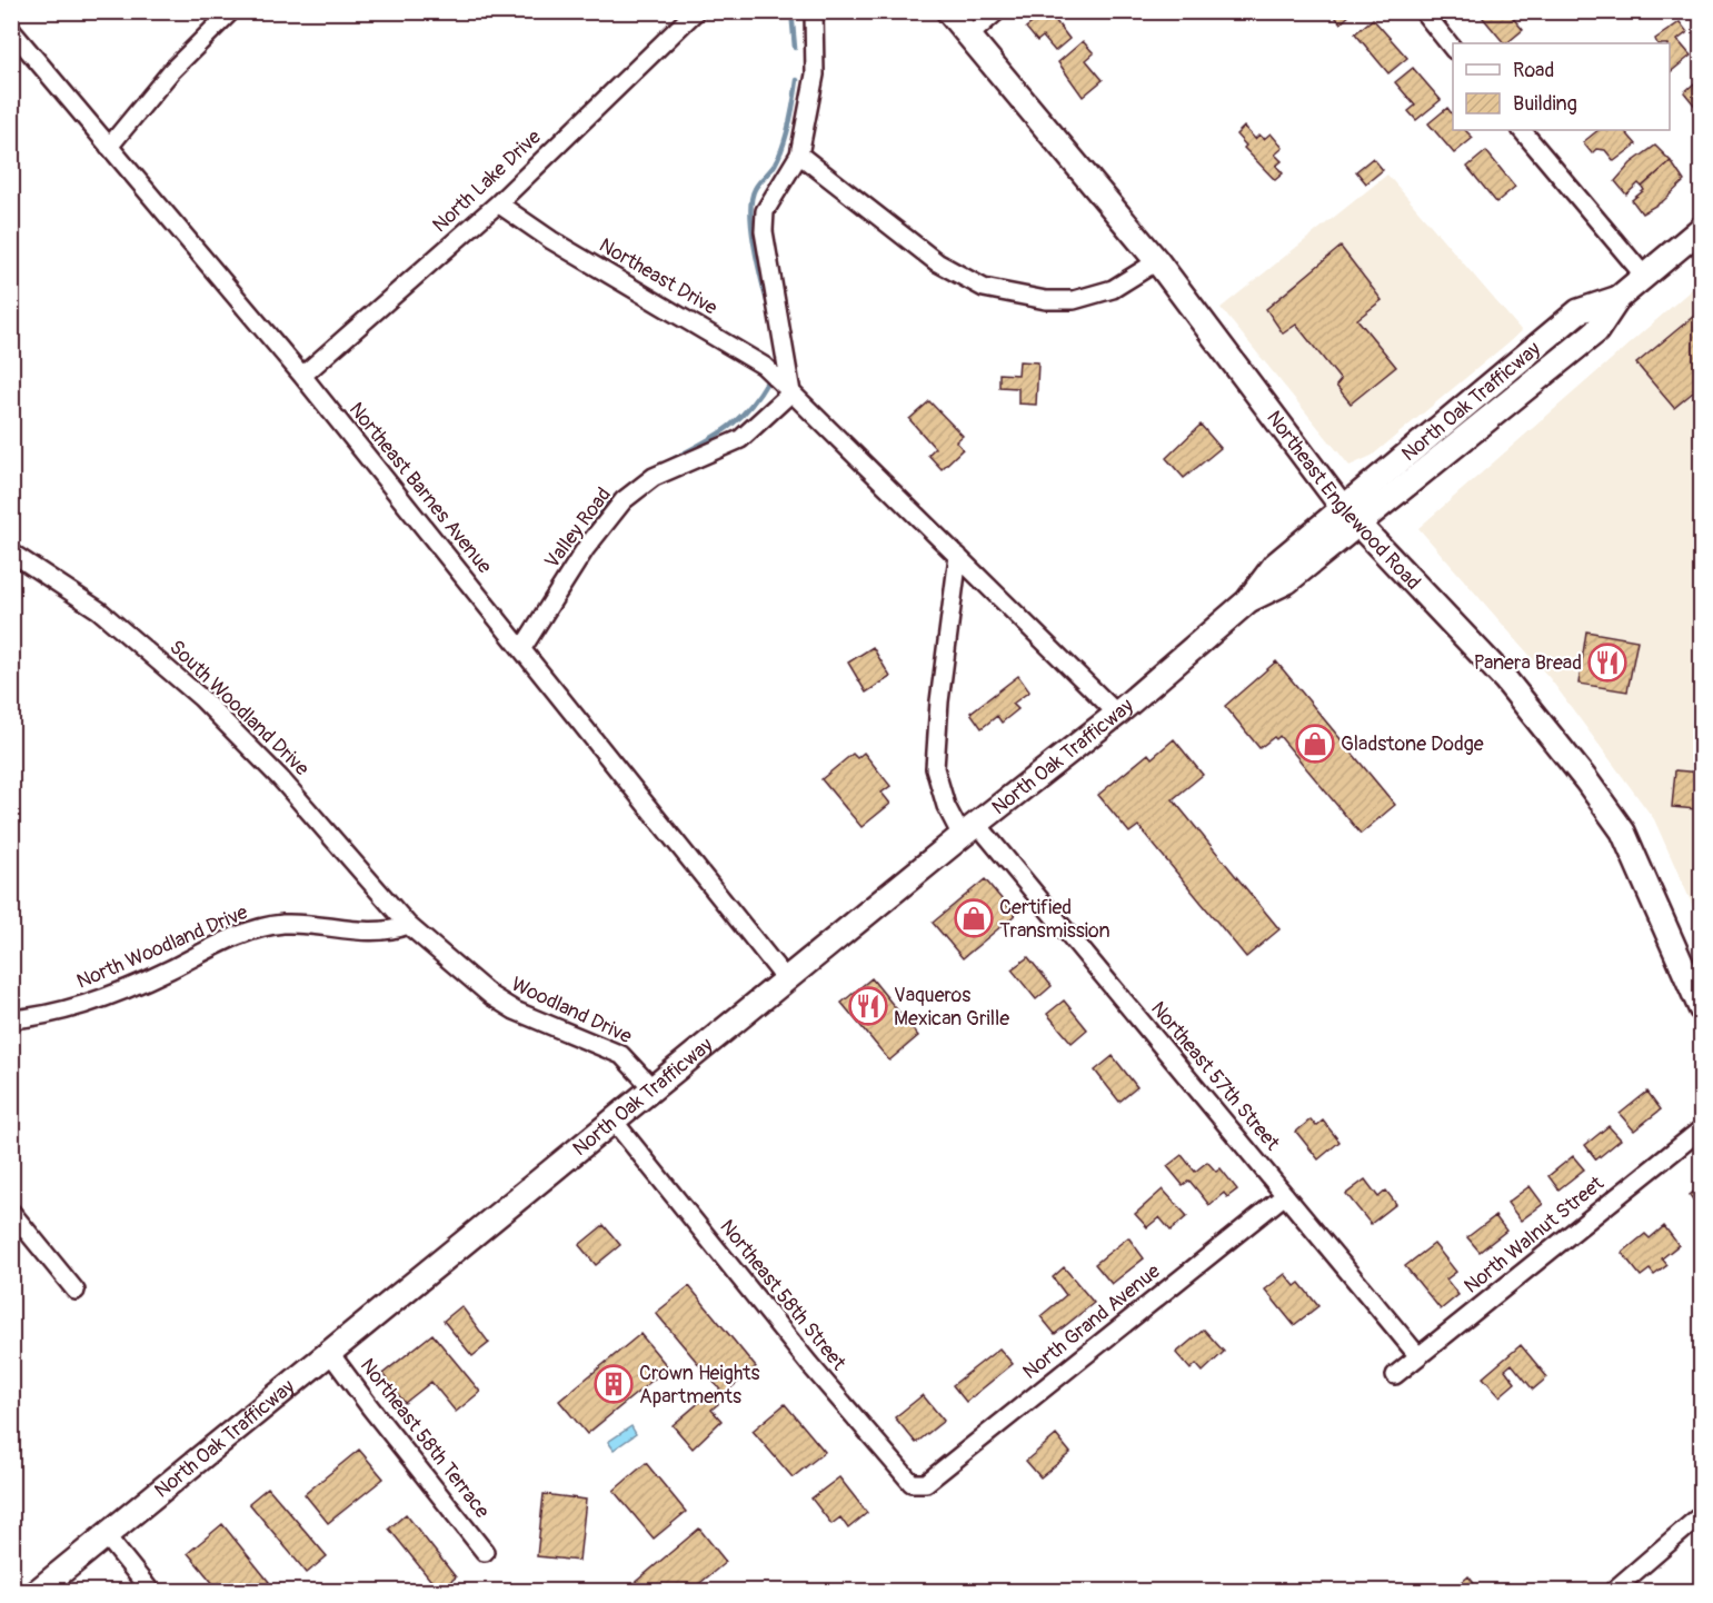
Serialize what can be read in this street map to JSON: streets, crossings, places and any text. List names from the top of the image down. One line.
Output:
{"streets":{"main road":["North Oak Trafficway","Northeast Englewood Road"],"street":["North Lake Drive","Northeast Drive","Northeast Barnes Avenue","Valley Road","South Woodland Drive","North Woodland Drive","Woodland Drive","Northeast 57th Street","North Walnut Street","Northeast 58th Street","North Grand Avenue","Northeast 58th Terrace"]},"crossings":[["North Lake Drive","Northeast Drive"],["North Lake Drive","Northeast Barnes Avenue"],["Northeast Drive","North Oak Trafficway"],["Northeast Drive","Valley Road"],["Northeast Drive","Northeast 57th Street"],["North Oak Trafficway","Northeast Barnes Avenue"],["North Oak Trafficway","Northeast Englewood Road"],["North Oak Trafficway","Woodland Drive"],["North Oak Trafficway","Northeast 57th Street"],["North Oak Trafficway","Northeast 58th Street"],["North Oak Trafficway","Northeast 58th Terrace"],["Northeast Barnes Avenue","Valley Road"],["South Woodland Drive","North Woodland Drive"],["South Woodland Drive","Woodland Drive"],["North Woodland Drive","Woodland Drive"],["Northeast 57th Street","North Walnut Street"],["Northeast 57th Street","North Grand Avenue"],["Northeast 58th Street","North Grand Avenue"]],"places":{"restaurant":["Panera Bread","Vaqueros Mexican Grille"],"shop":["Gladstone Dodge","Certified Transmission"],"building":["Crown Heights Apartments"]},"legend":["Road","Building"]}
